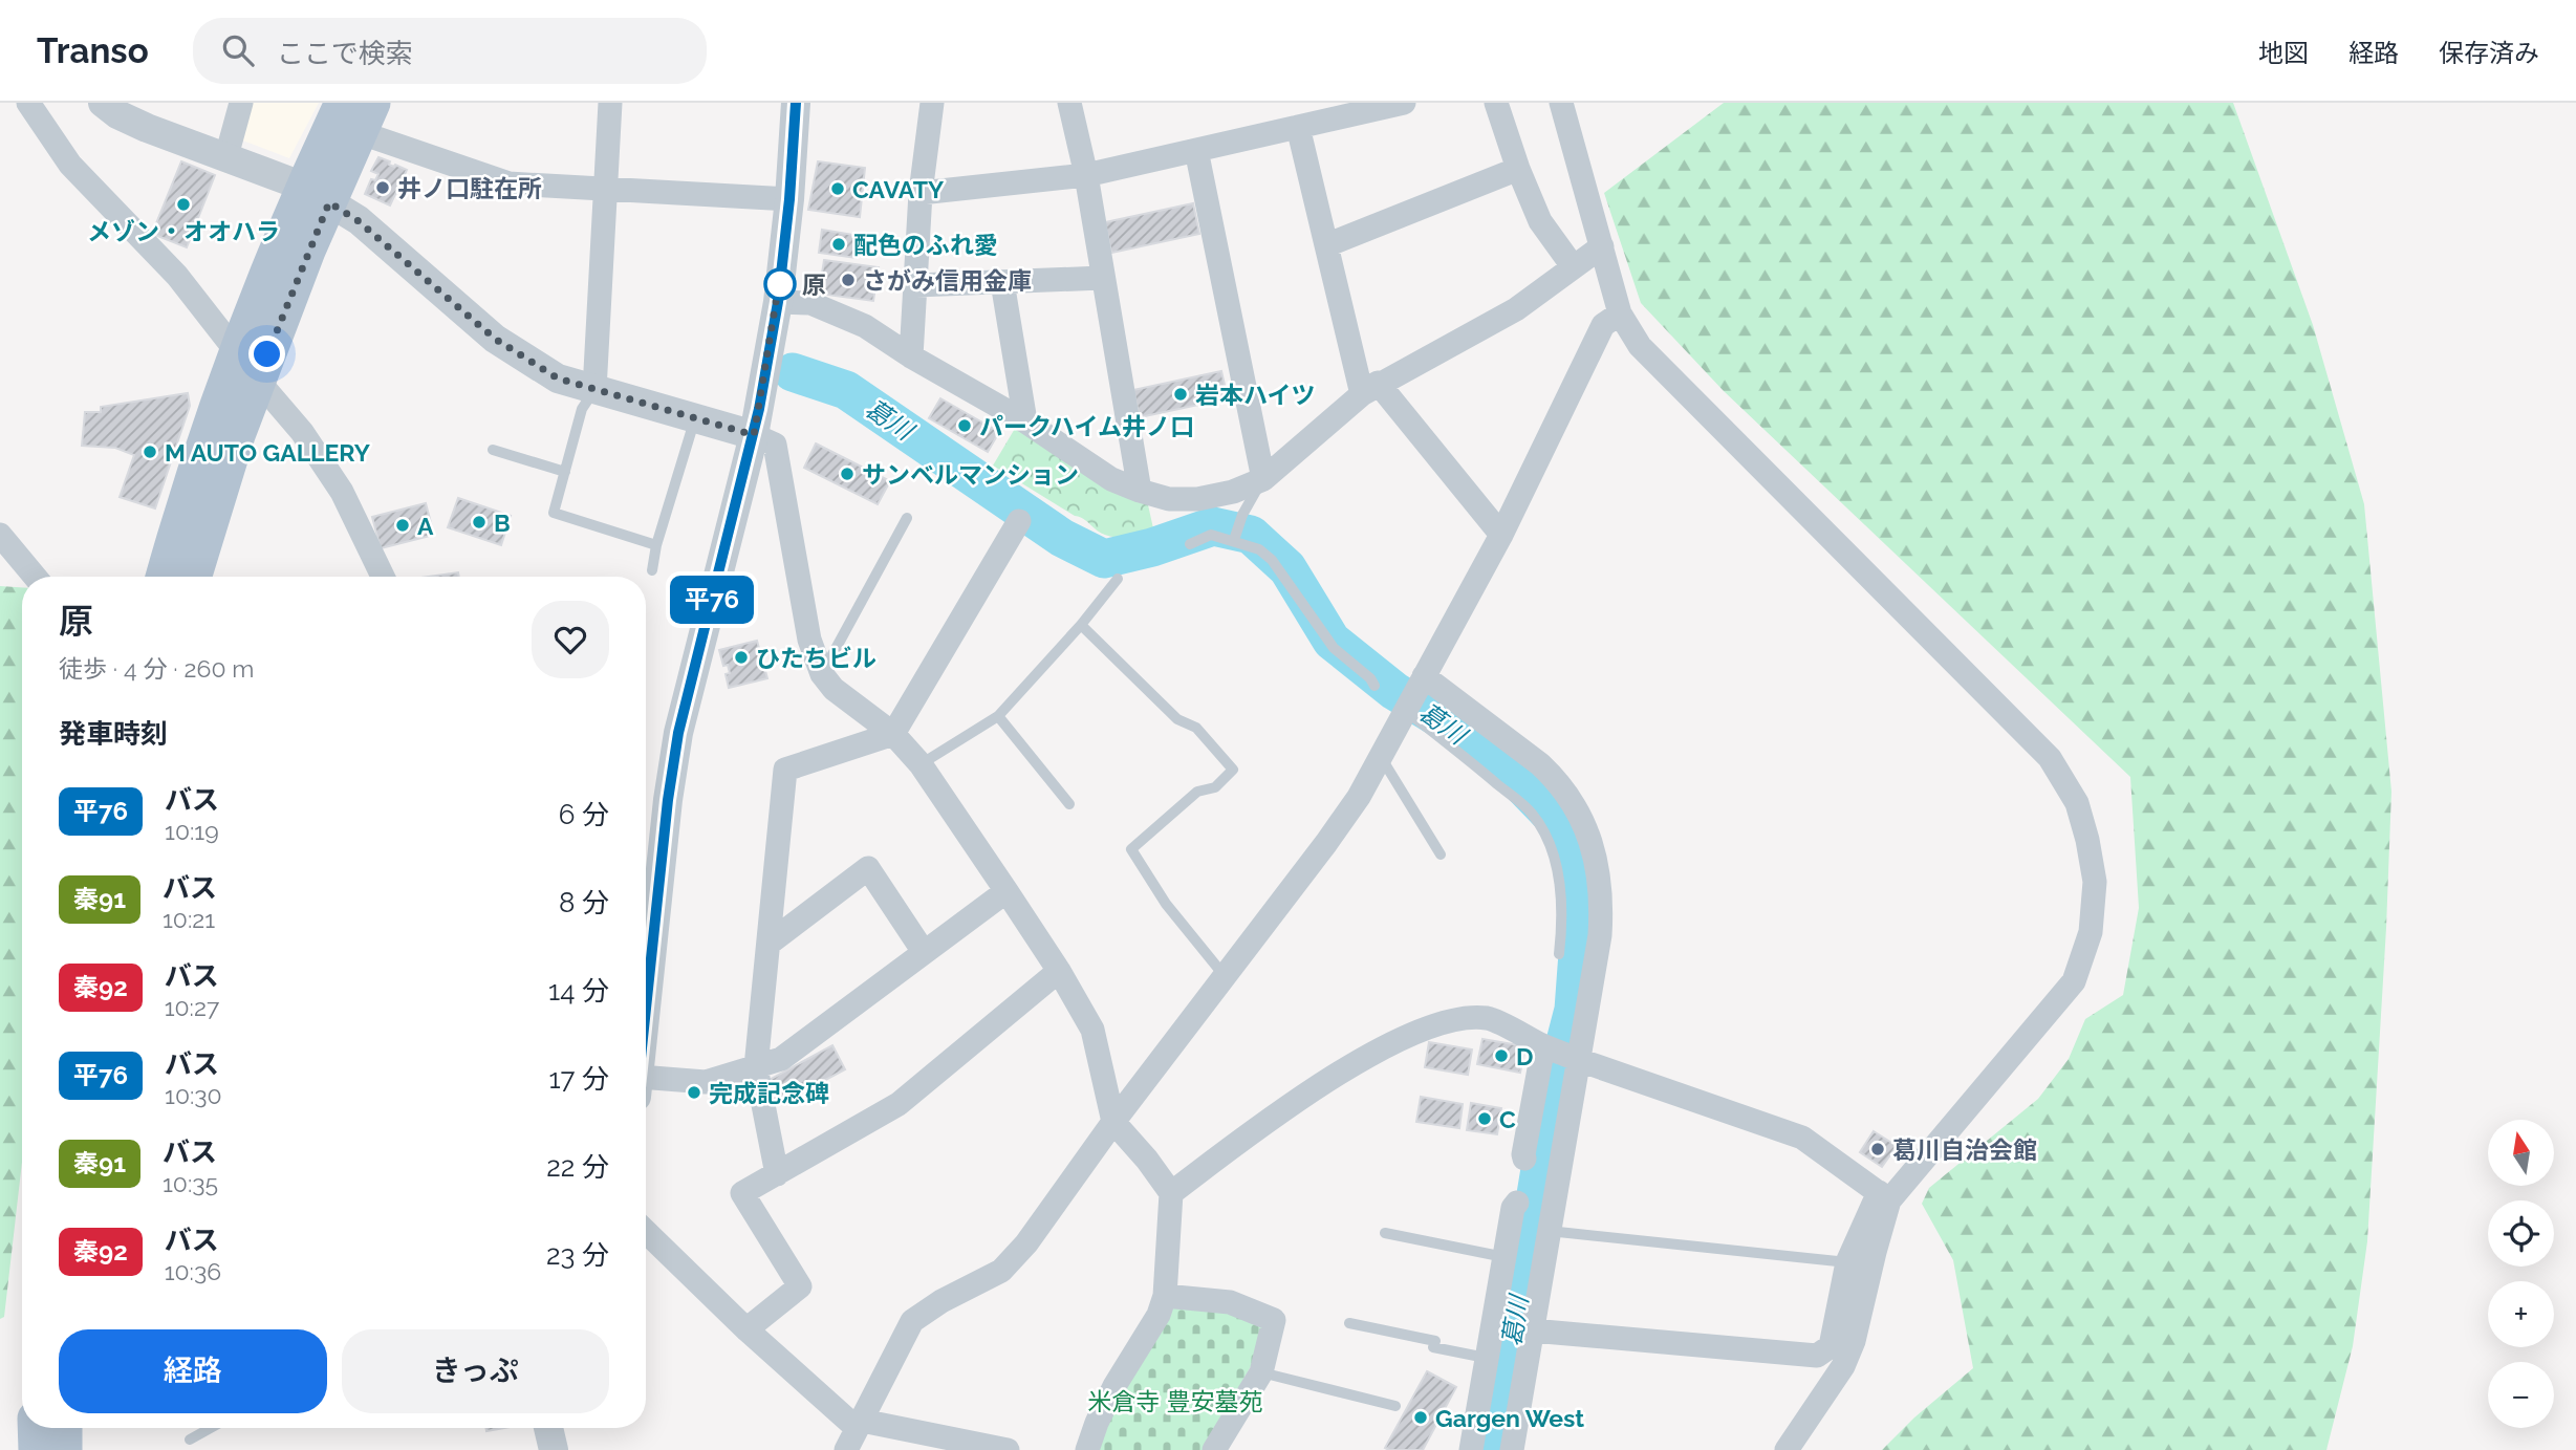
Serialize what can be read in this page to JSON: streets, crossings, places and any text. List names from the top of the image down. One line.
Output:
{"water":["葛川"],"parks":["米倉寺 豊安墓苑"],"places":["井ノ口駐在所","CAVATY","メゾン・オオハラ","配色のふれ愛","さがみ信用金庫","原","岩本ハイツ","パークハイム井ノ口","M AUTO GALLERY","サンベルマンション","B","A","ひたちビル","D","完成記念碑","C","葛川自治会館","Gargen West"],"lines":["bus line 平76"],"north":"top","page":{"header":"Transo","search":"ここで検索","nav":["地図","経路","保存済み"],"on_map":"平76","heading":[["原","徒歩 · 4 分 · 260 m"],"発車時刻"],"list":[{"mark":"平76","name":"バス","note":"10:19","value":"6 分"},{"mark":"秦91","name":"バス","note":"10:21","value":"8 分"},{"mark":"秦92","name":"バス","note":"10:27","value":"14 分"},{"mark":"平76","name":"バス","note":"10:30","value":"17 分"},{"mark":"秦91","name":"バス","note":"10:35","value":"22 分"},{"mark":"秦92","name":"バス","note":"10:36","value":"23 分"}],"map_buttons":["+","−"],"buttons":["経路","きっぷ"]}}
